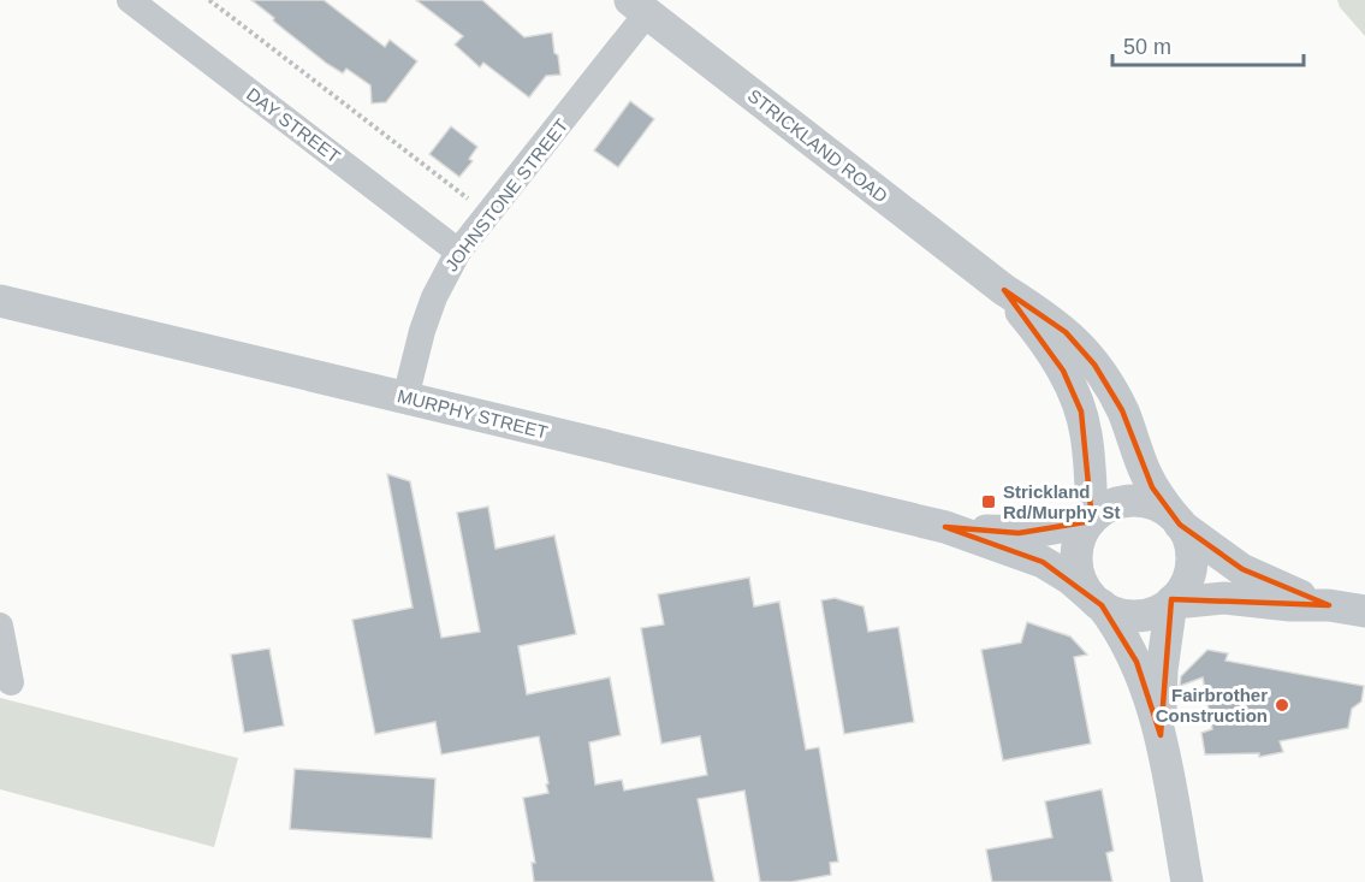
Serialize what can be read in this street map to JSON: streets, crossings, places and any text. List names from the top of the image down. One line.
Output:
{"streets":{"street":["DAY STREET","STRICKLAND ROAD","JOHNSTONE STREET","MURPHY STREET"]},"crossings":[["DAY STREET","JOHNSTONE STREET"],["STRICKLAND ROAD","JOHNSTONE STREET"],["STRICKLAND ROAD","MURPHY STREET"],["JOHNSTONE STREET","MURPHY STREET"]],"places":{"transit":["Strickland Rd/Murphy St"],"other":["Fairbrother Construction"]},"scale_bar":"50 m"}
